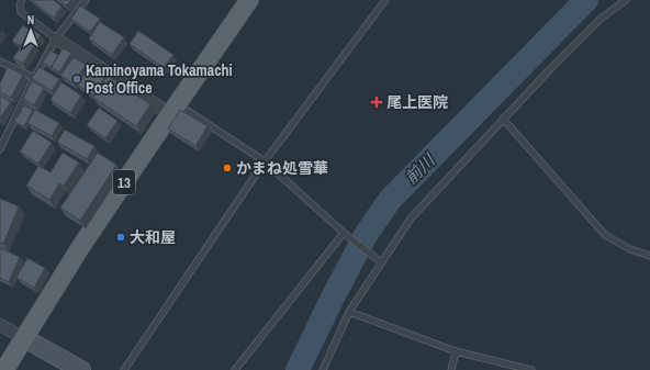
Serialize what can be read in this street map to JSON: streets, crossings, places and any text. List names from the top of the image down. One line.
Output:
{"streets":{"main road":["13"]},"water":["前川"],"places":{"other":["Kaminoyama Tokamachi Post Office","かまね処雪華","大和屋"],"health":["尾上医院"]},"north":"top"}
